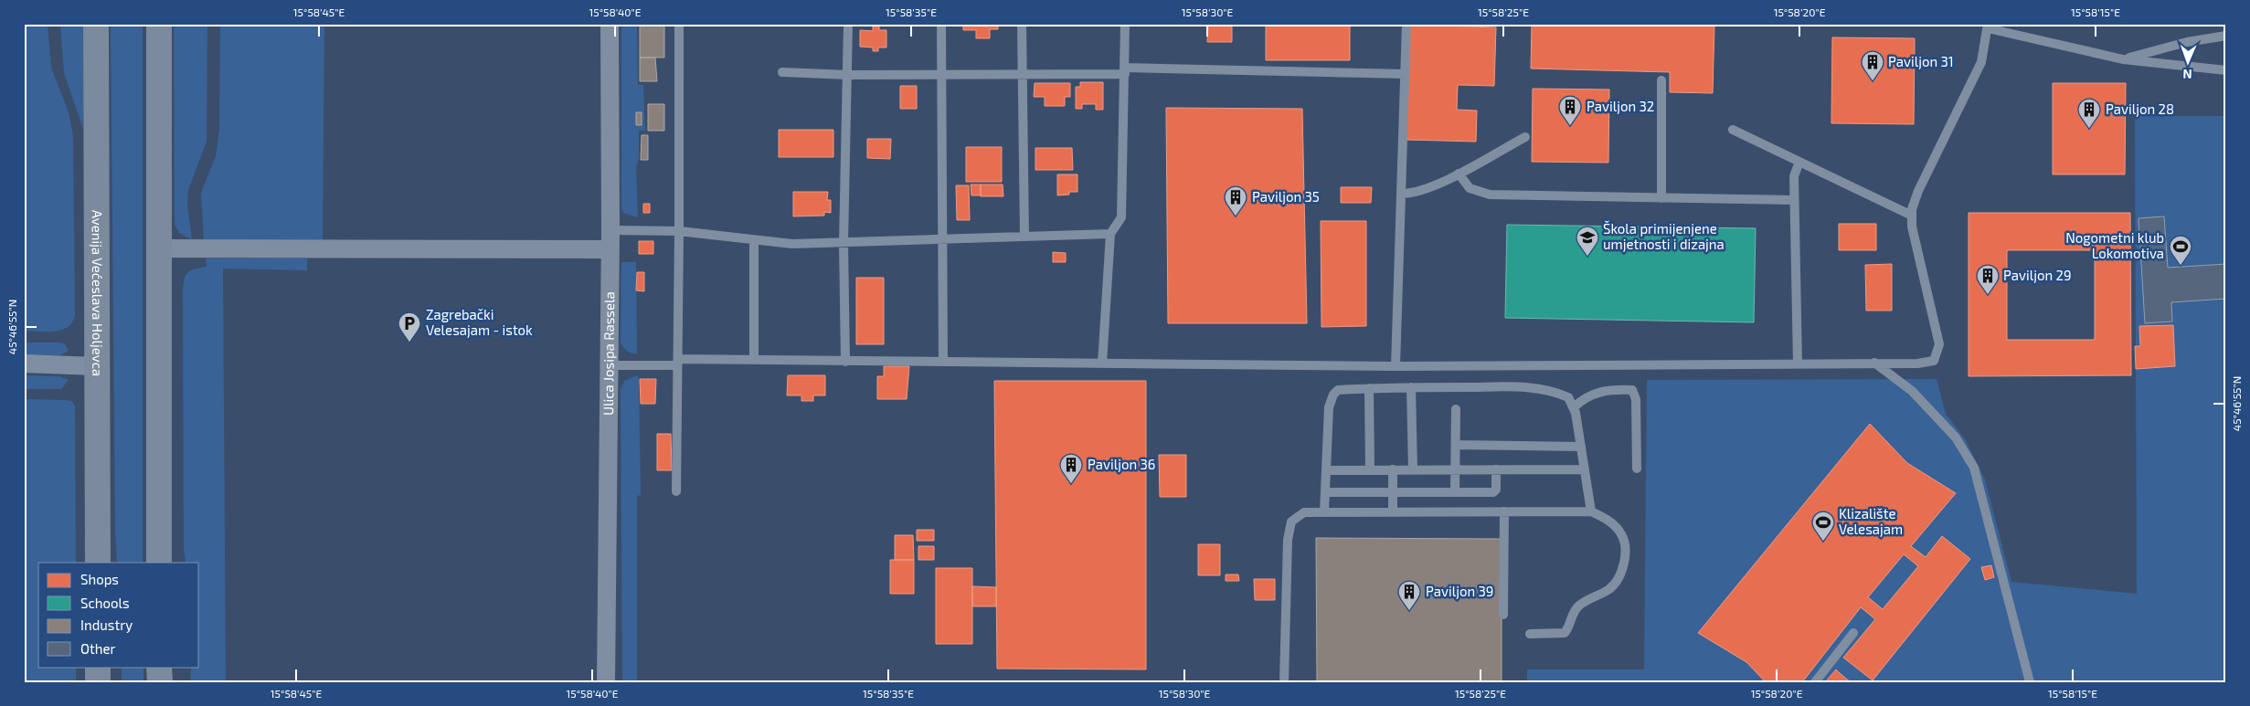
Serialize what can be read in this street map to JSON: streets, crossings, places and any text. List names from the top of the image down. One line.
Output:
{"streets":{"main road":["Avenija Većeslava Holjevca"],"street":["Ulica Josipa Rassela"]},"places":{"building":["Paviljon 31","Paviljon 32","Paviljon 28","Paviljon 35","Paviljon 29","Paviljon 36","Paviljon 39"],"school or university":["Škola primijenjene umjetnosti i dizajna"],"sports":["Nogometni klub Lokomotiva","Klizalište Velesajam"],"parking":["Zagrebački Velesajam - istok"]},"legend":["Shops","Schools","Industry","Other"],"north":"bottom","coordinates":["15°58'45\"E","15°58'40\"E","15°58'35\"E","15°58'30\"E","15°58'25\"E","15°58'20\"E","15°58'15\"E","45°46'55\"N"]}
